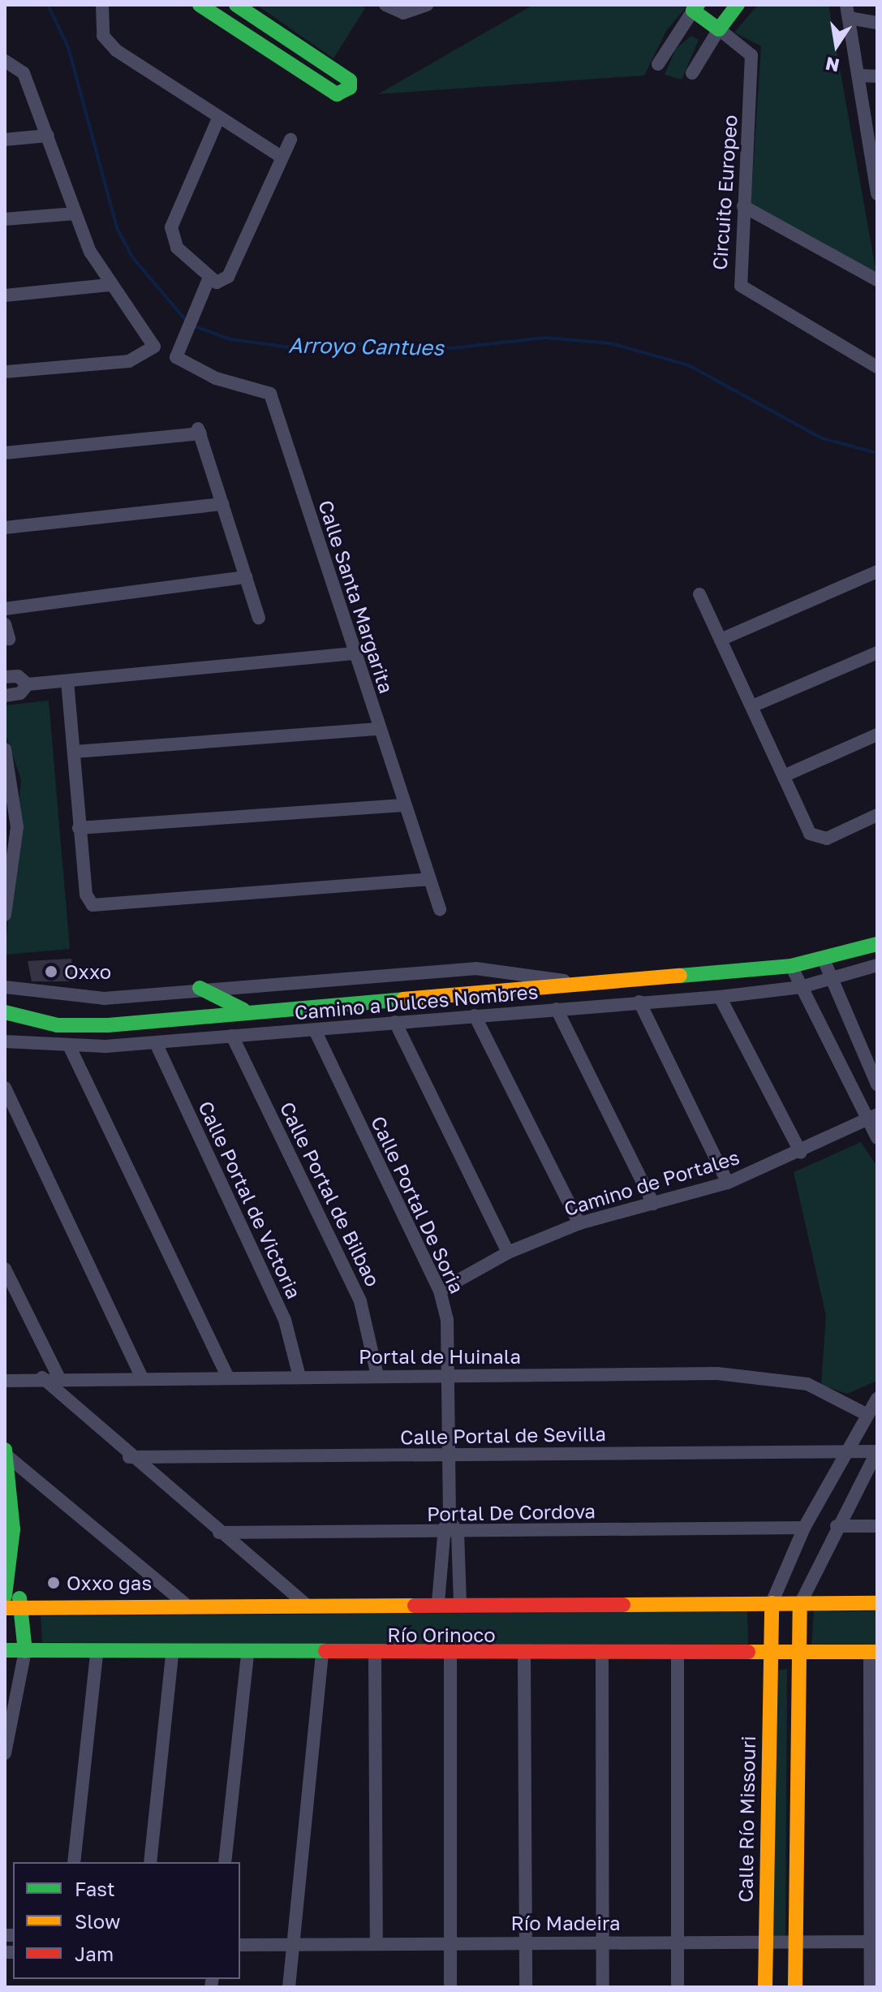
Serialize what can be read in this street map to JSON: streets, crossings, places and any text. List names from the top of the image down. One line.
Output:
{"streets":{"street":["Circuito Europeo","Calle Santa Margarita","Camino a Dulces Nombres","Camino de Portales","Calle Portal de Bilbao","Calle Portal de Victoria","Calle Portal De Soria","Portal de Huinala","Calle Portal de Sevilla","Portal De Cordova","Río Orinoco","Calle Río Missouri","Río Madeira"]},"crossings":[["Camino a Dulces Nombres","Calle Portal de Bilbao"],["Camino a Dulces Nombres","Calle Portal de Victoria"],["Camino a Dulces Nombres","Calle Portal De Soria"],["Camino de Portales","Calle Portal De Soria"],["Calle Portal de Bilbao","Portal de Huinala"],["Calle Portal de Victoria","Portal de Huinala"],["Calle Portal De Soria","Portal de Huinala"],["Calle Portal De Soria","Calle Portal de Sevilla"],["Río Orinoco","Calle Río Missouri"],["Calle Río Missouri","Río Madeira"]],"water":["Arroyo Cantues"],"places":["Oxxo","Oxxo gas"],"legend":["Fast","Slow","Jam"],"north":"bottom"}
